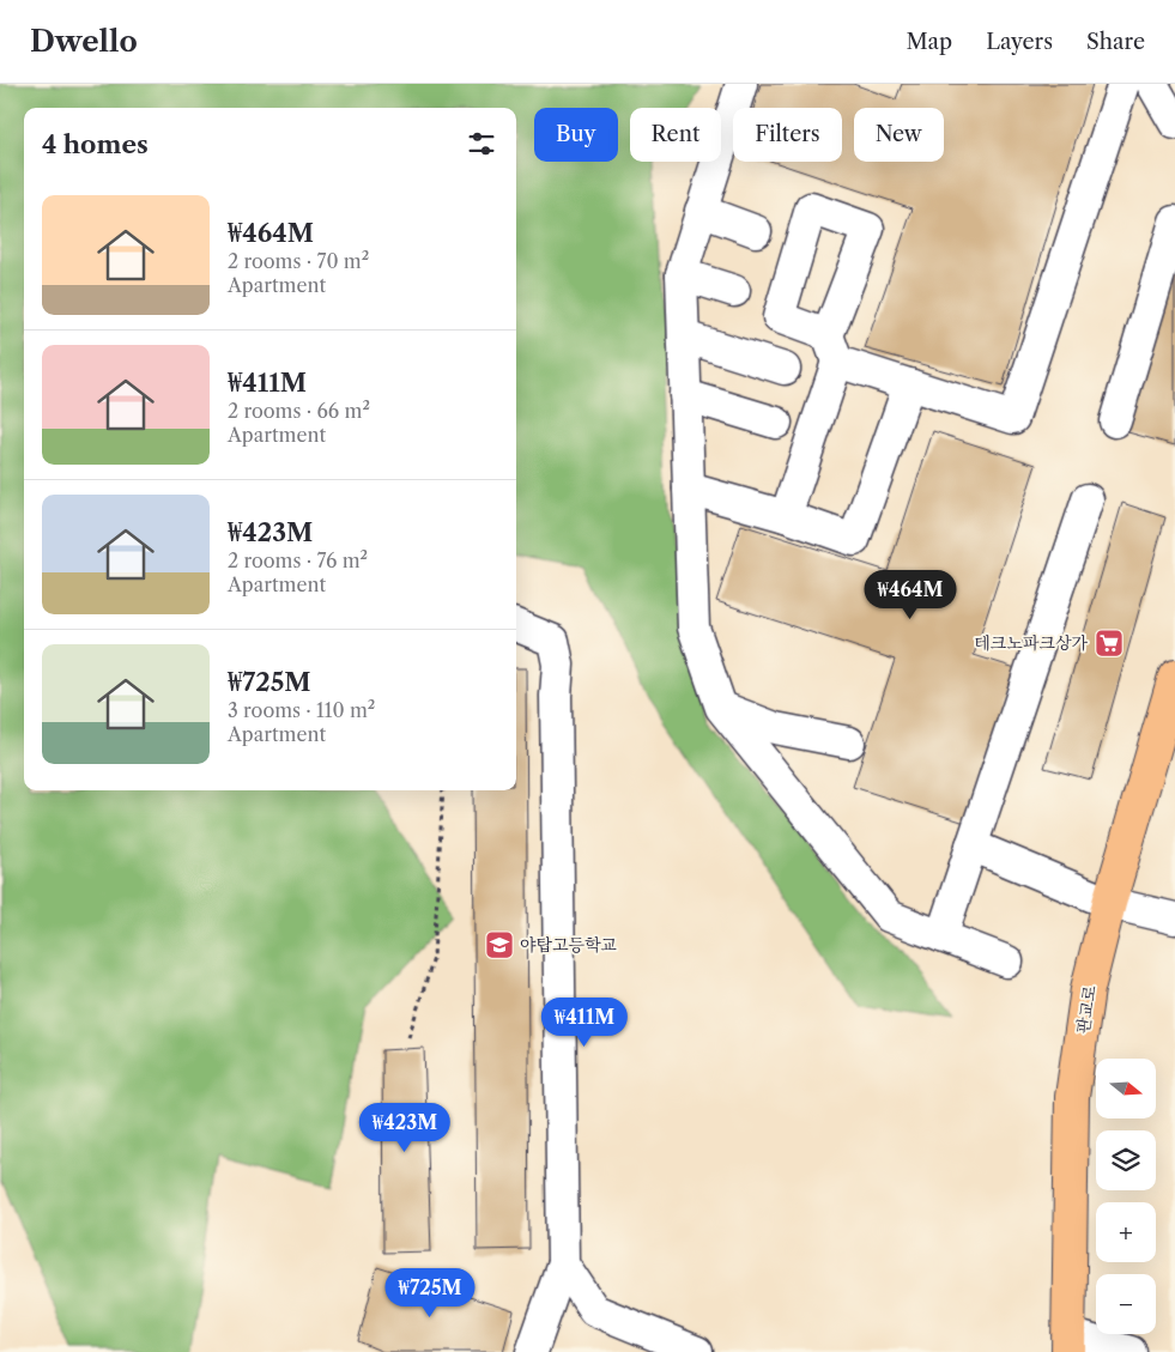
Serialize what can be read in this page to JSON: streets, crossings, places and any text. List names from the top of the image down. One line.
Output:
{"streets":{"main road":["판교로"]},"places":{"supermarket":["테크노파크상가"],"school or university":["야탑고등학교"]},"north":"right","page":{"header":"Dwello","nav":["Map","Layers","Share"],"chip":["Buy","Rent","Filters","New"],"heading":"4 homes","list":[{"name":"₩464M","note":"2 rooms · 70 m² · Apartment"},{"name":"₩411M","note":"2 rooms · 66 m² · Apartment"},{"name":"₩423M","note":"2 rooms · 76 m² · Apartment"},{"name":"₩725M","note":"3 rooms · 110 m² · Apartment"}],"price":["₩464M","₩411M","₩423M","₩725M"],"map_buttons":["+","−"]}}
